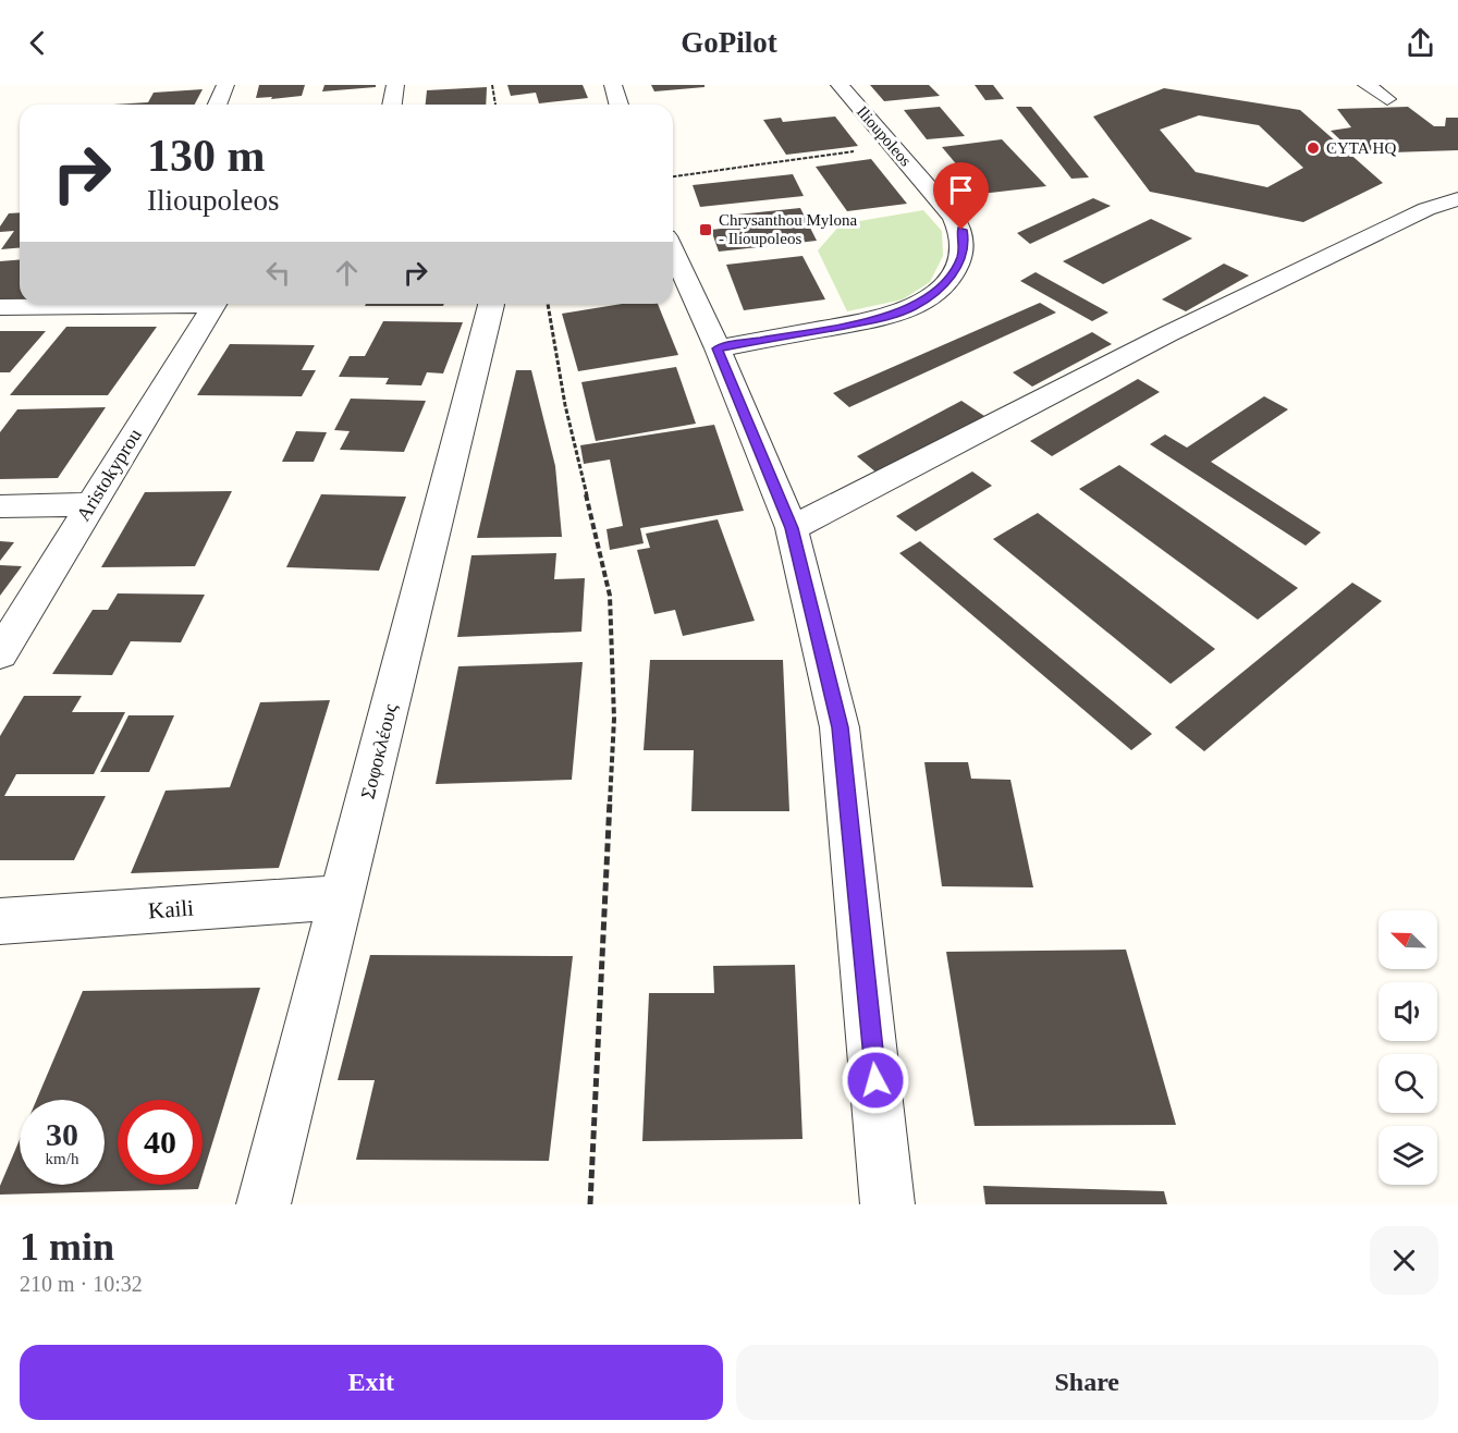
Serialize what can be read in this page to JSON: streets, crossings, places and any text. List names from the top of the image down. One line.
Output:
{"streets":{"street":["Ilioupoleos","Aristokyprou","Σοφοκλέους","Kaili"]},"crossings":[["Σοφοκλέους","Kaili"]],"places":{"other":["CYTA HQ"],"transit":["Chrysanthou Mylona - Ilioupoleos"]},"north":"top left","page":{"header":"GoPilot","turn":["130 m","Ilioupoleos"],"speed":"30 km/h","limit":"40","heading":["1 min","210 m · 10:32"],"buttons":["Exit","Share"]}}
